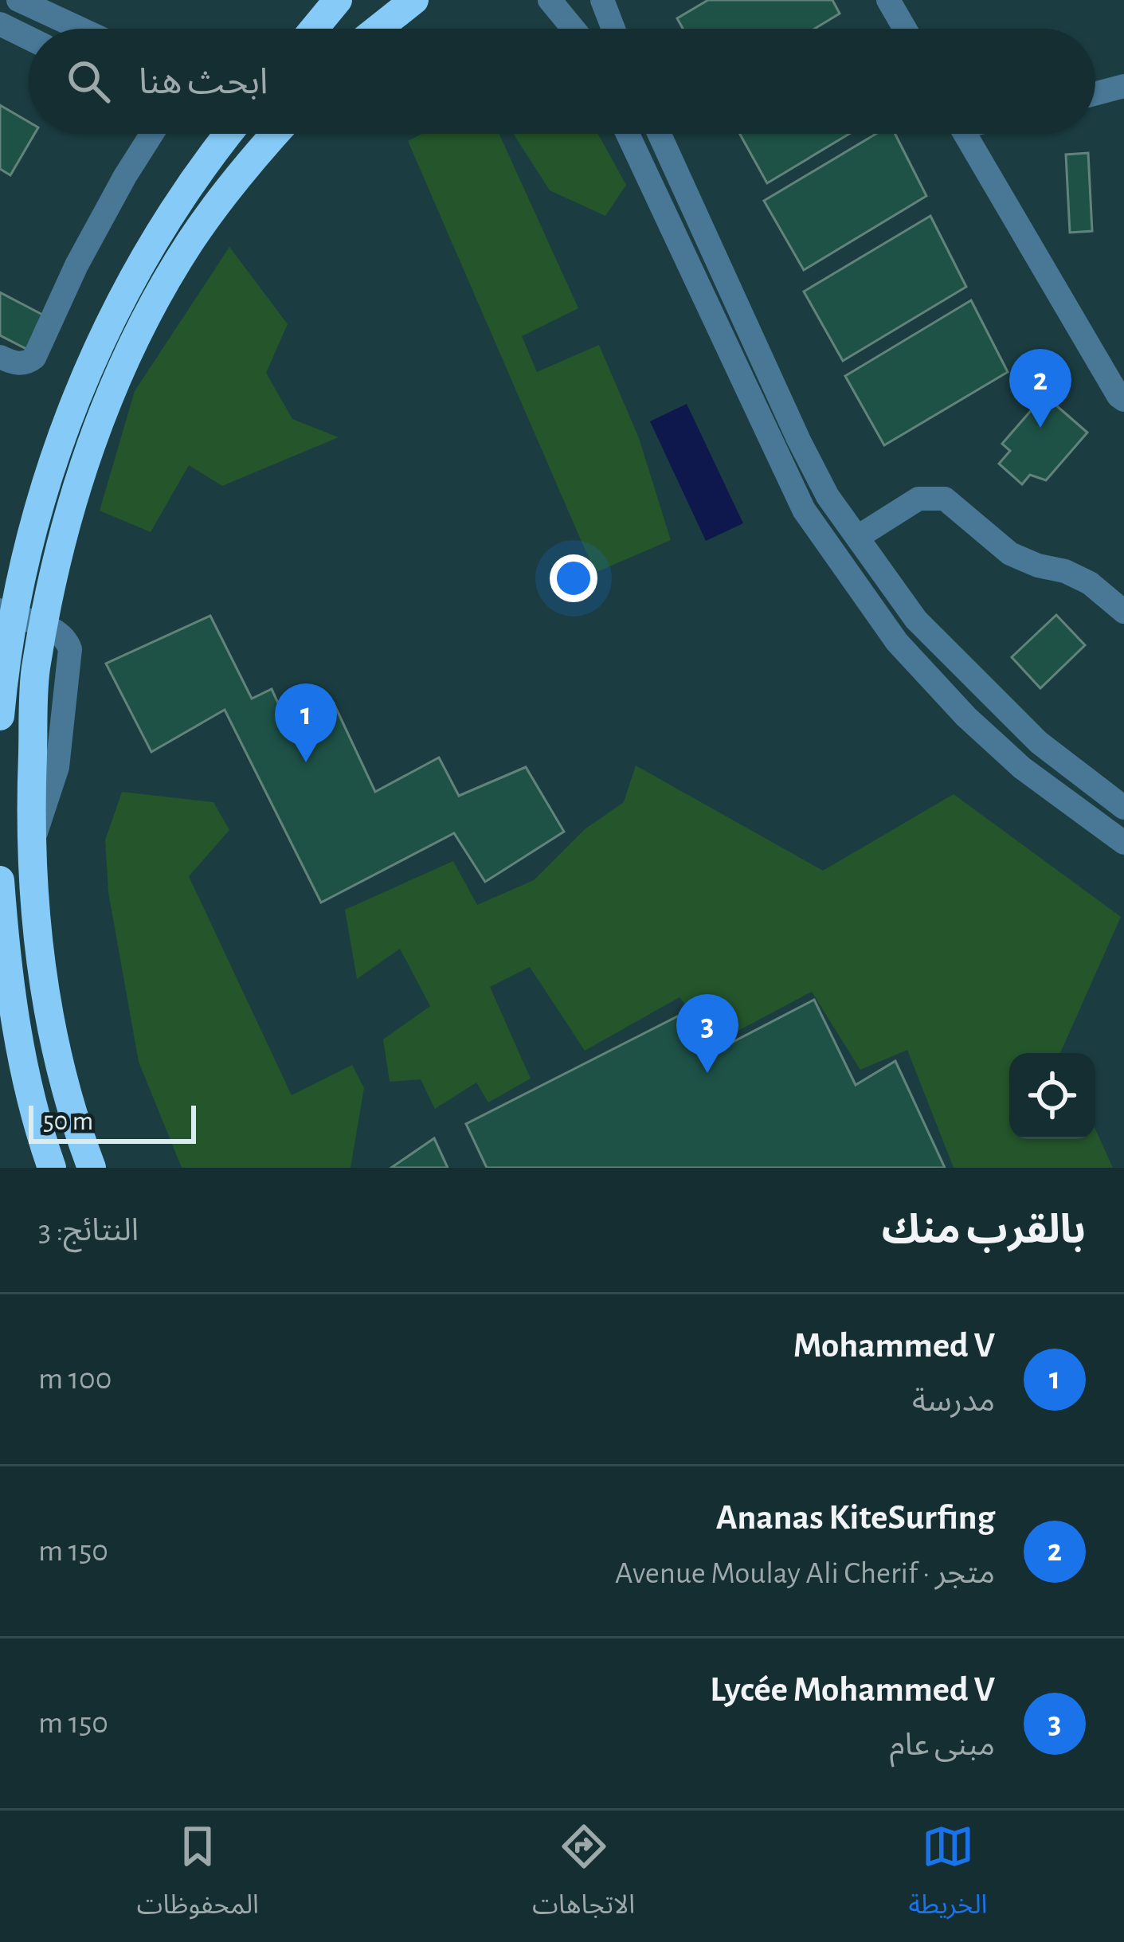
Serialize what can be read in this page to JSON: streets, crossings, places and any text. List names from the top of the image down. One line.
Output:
{"scale_bar":"50 m","page":{"search":"ابحث هنا","pins":["2","1","3"],"scale":"50 m","heading":["بالقرب منك","النتائج: 3"],"list":[{"mark":"1","name":"Mohammed V","note":"مدرسة","value":"100 m"},{"mark":"2","name":"Ananas KiteSurfing","note":"متجر · Avenue Moulay Ali Cherif","value":"150 m"},{"mark":"3","name":"Lycée Mohammed V","note":"مبنى عام","value":"150 m"}],"nav":["الخريطة","الاتجاهات","المحفوظات"]}}
